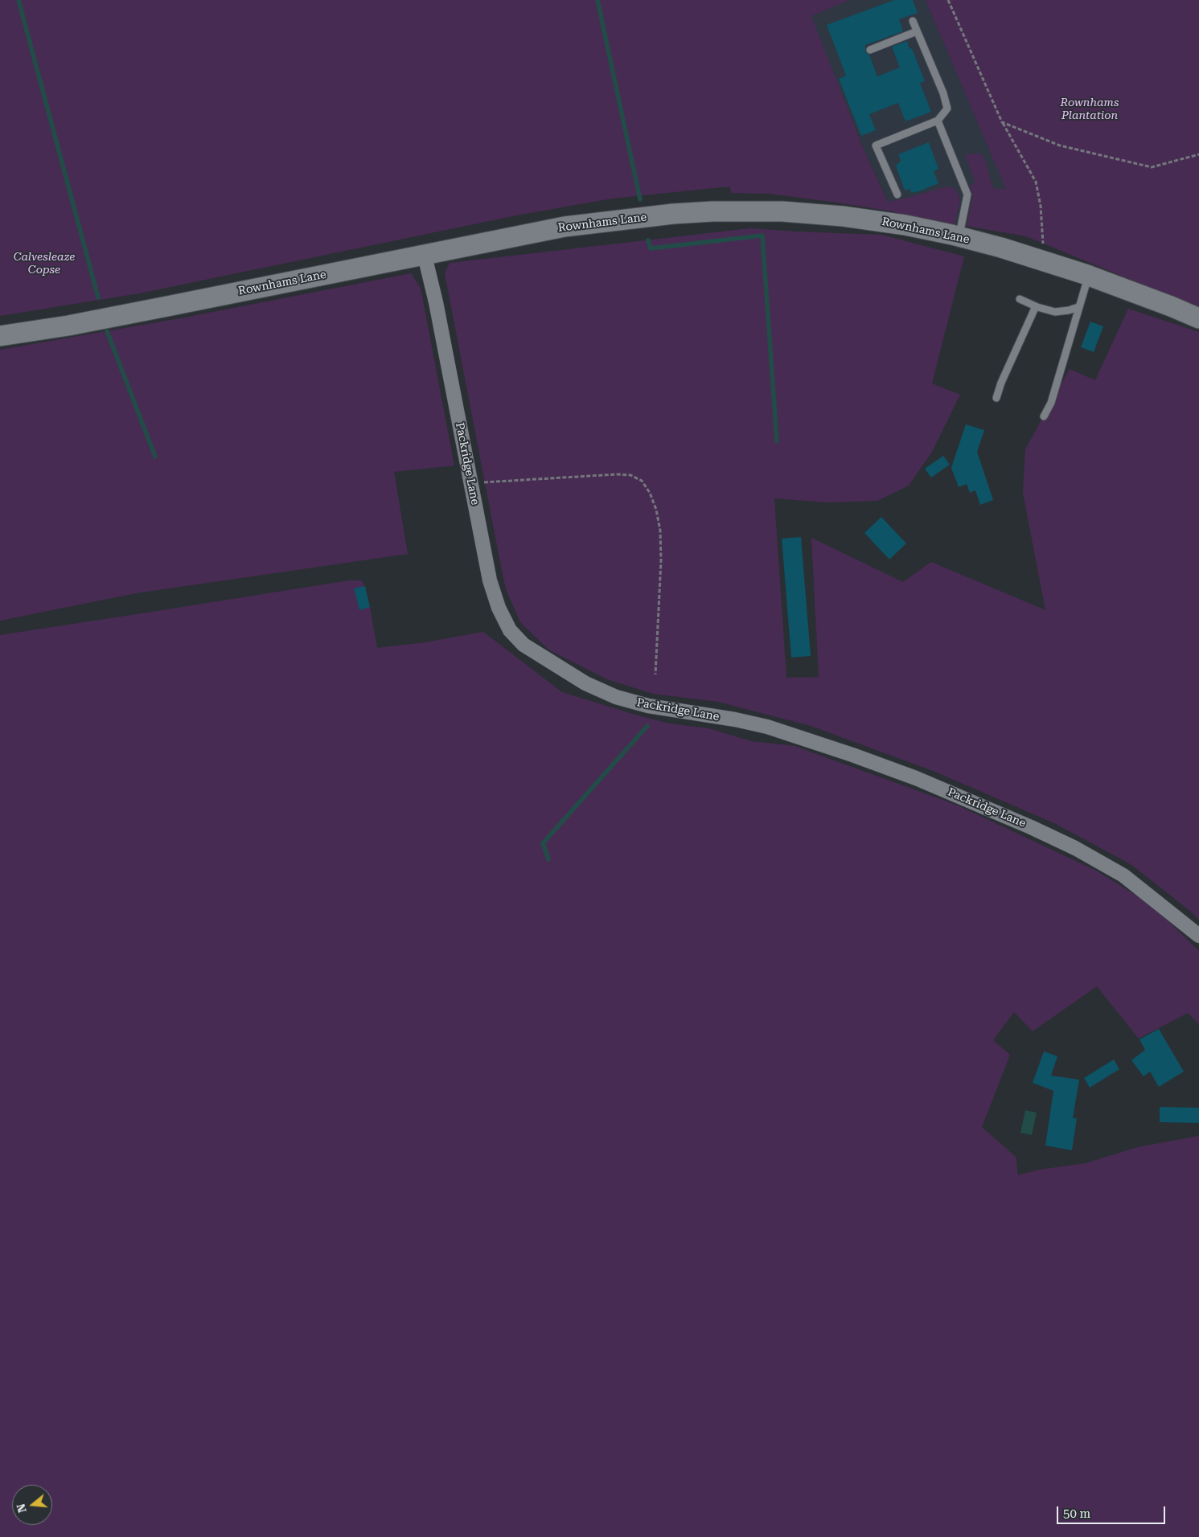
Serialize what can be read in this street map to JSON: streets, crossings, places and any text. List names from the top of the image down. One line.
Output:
{"streets":{"street":["Rownhams Lane","Packridge Lane"]},"crossings":[["Rownhams Lane","Packridge Lane"]],"parks":["Rownhams Plantation","Calvesleaze Copse"],"scale_bar":"50 m","north":"left"}
